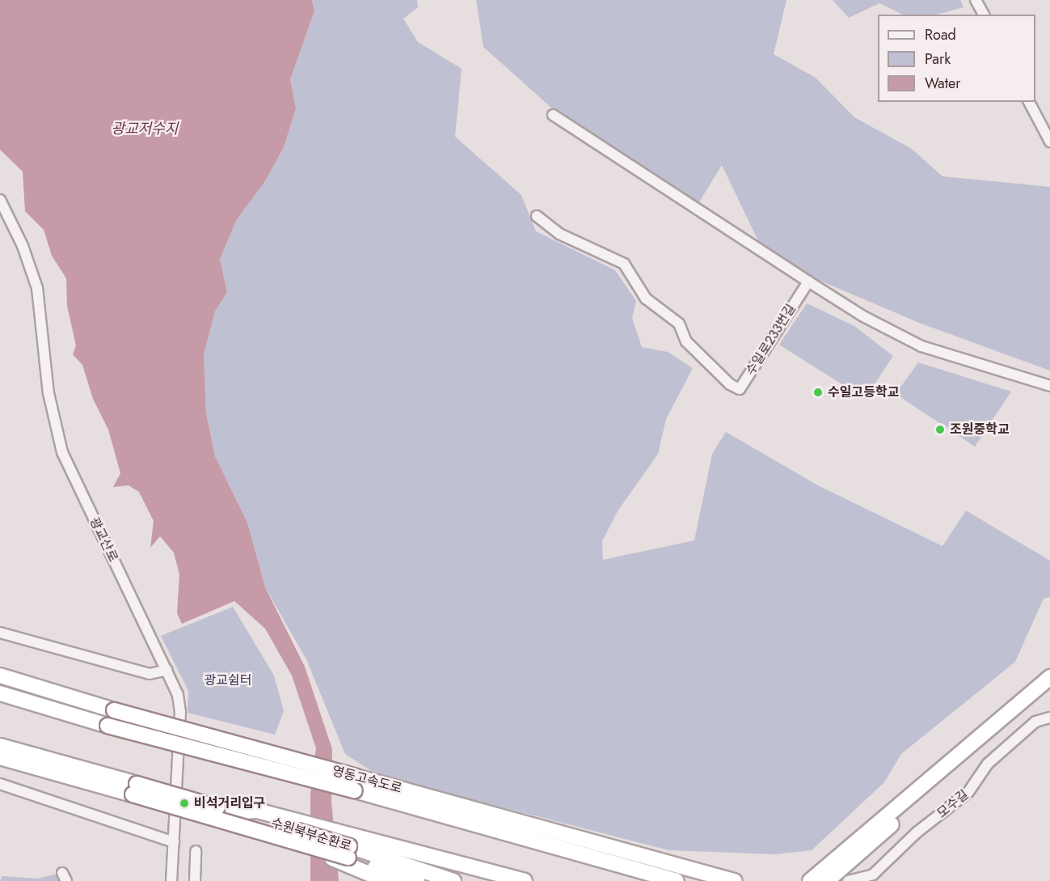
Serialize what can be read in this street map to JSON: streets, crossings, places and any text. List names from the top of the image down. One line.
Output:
{"streets":{"highway":["영동고속도로","수원북부순환로"],"street":["수일로233번길","광교산로","모수길"]},"water":["광교저수지"],"parks":["광교쉼터"],"places":["수일고등학교","조원중학교","비석거리입구"],"legend":["Road","Park","Water"]}
